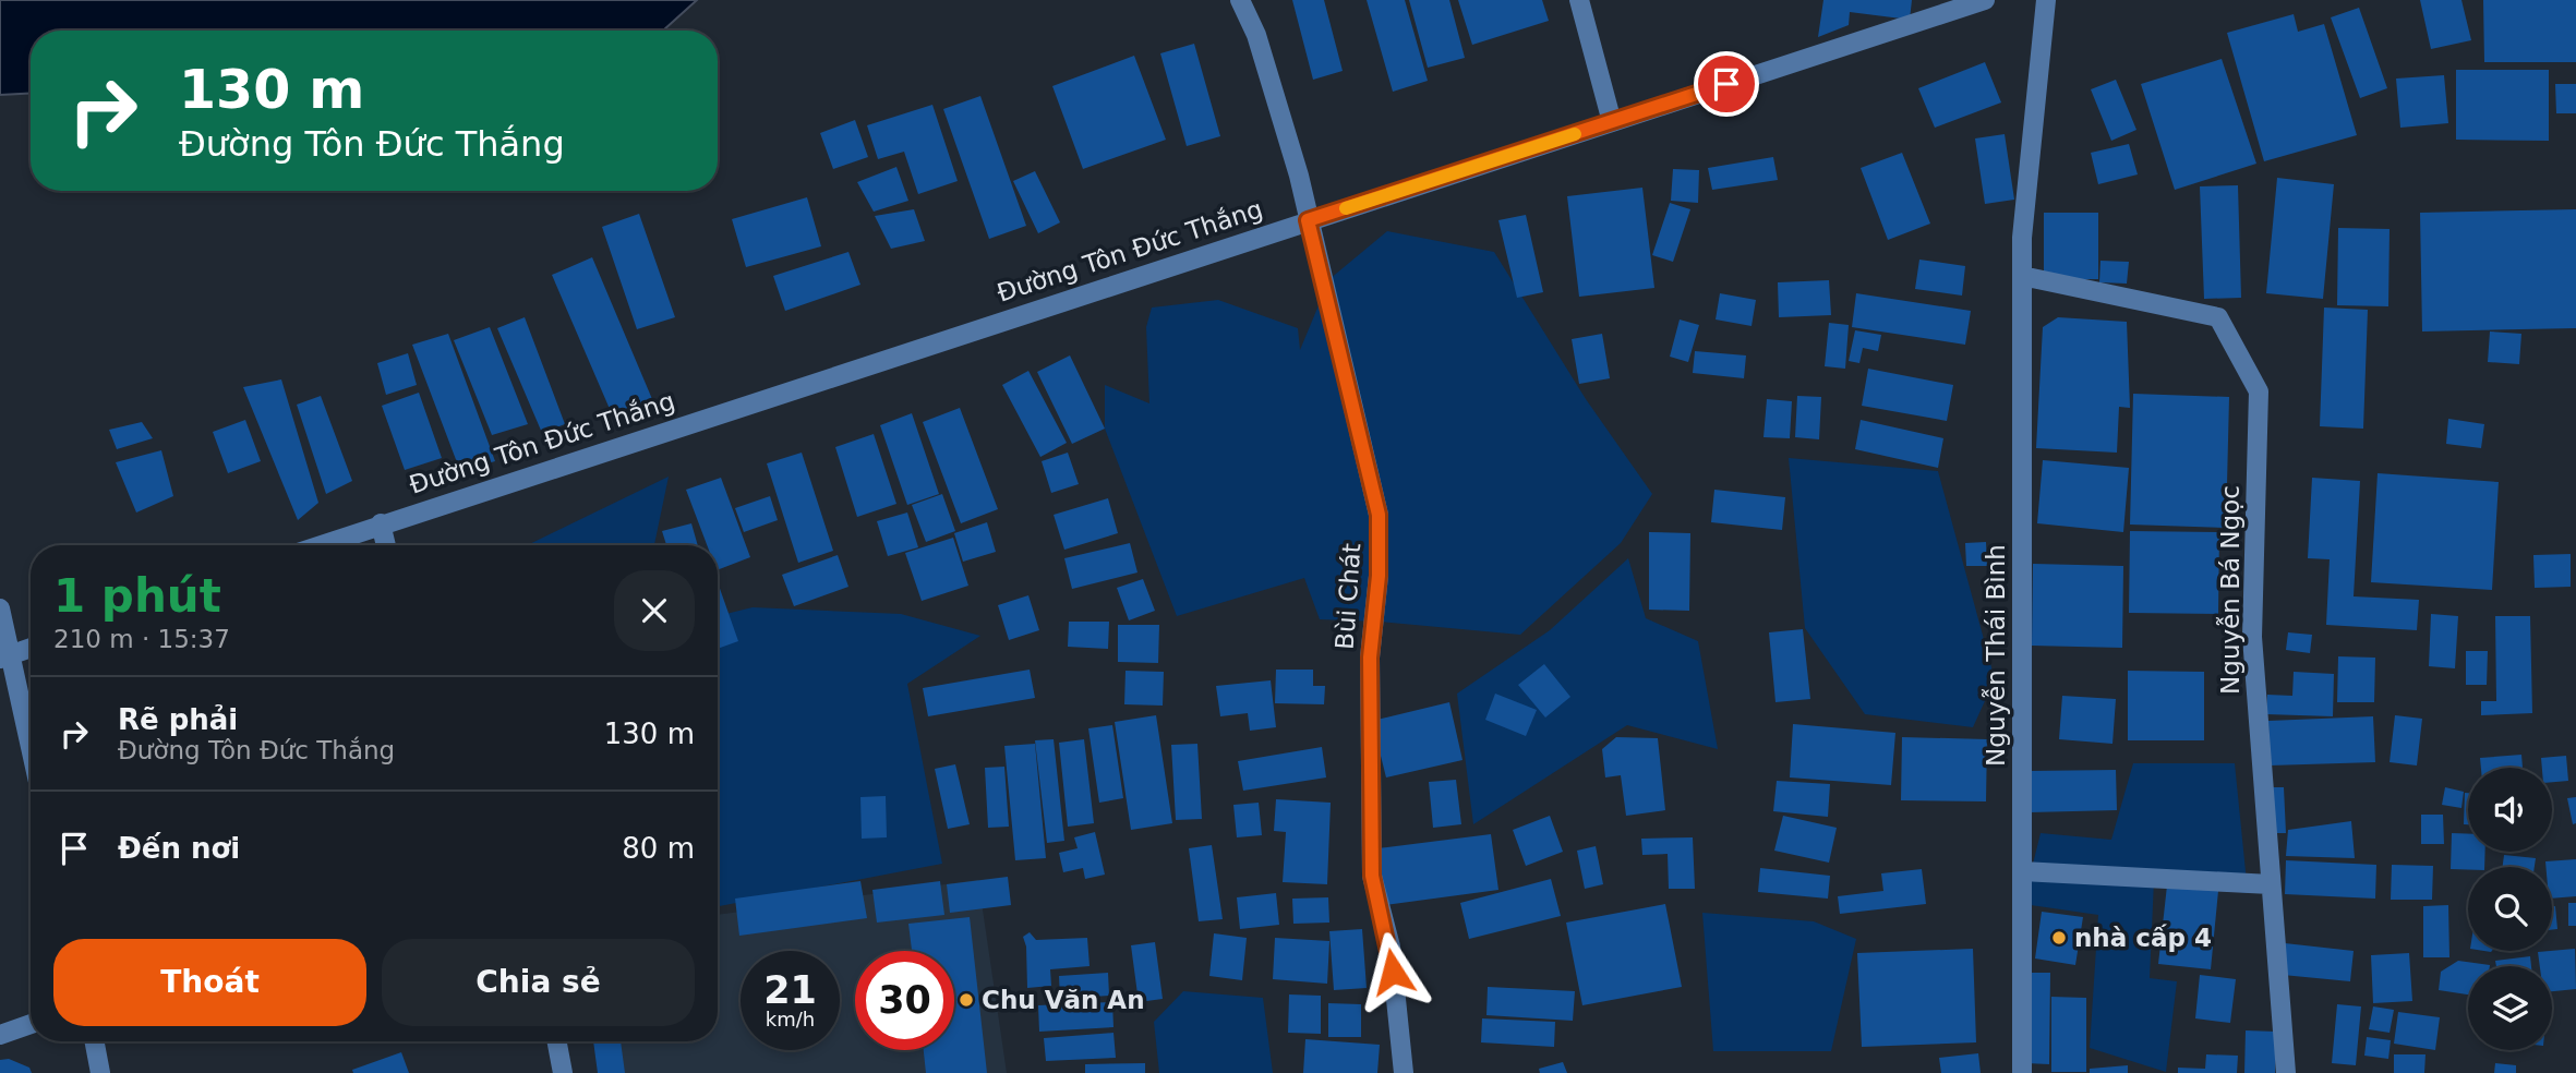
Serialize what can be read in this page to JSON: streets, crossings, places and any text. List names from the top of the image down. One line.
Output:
{"streets":{"street":["Đường Tôn Đức Thắng","Nguyễn Bá Ngọc","Bùi Chát","Nguyễn Thái Bình"]},"crossings":[["Đường Tôn Đức Thắng","Bùi Chát"],["Nguyễn Bá Ngọc","Nguyễn Thái Bình"]],"places":["nhà cấp 4","Chu Văn An"],"page":{"turn":["130 m","Đường Tôn Đức Thắng"],"heading":["1 phút","210 m · 15:37"],"list":[{"name":"Rẽ phải","note":"Đường Tôn Đức Thắng","value":"130 m"},{"name":"Đến nơi","value":"80 m"}],"buttons":["Thoát","Chia sẻ"],"speed":"21 km/h","limit":"30"}}
